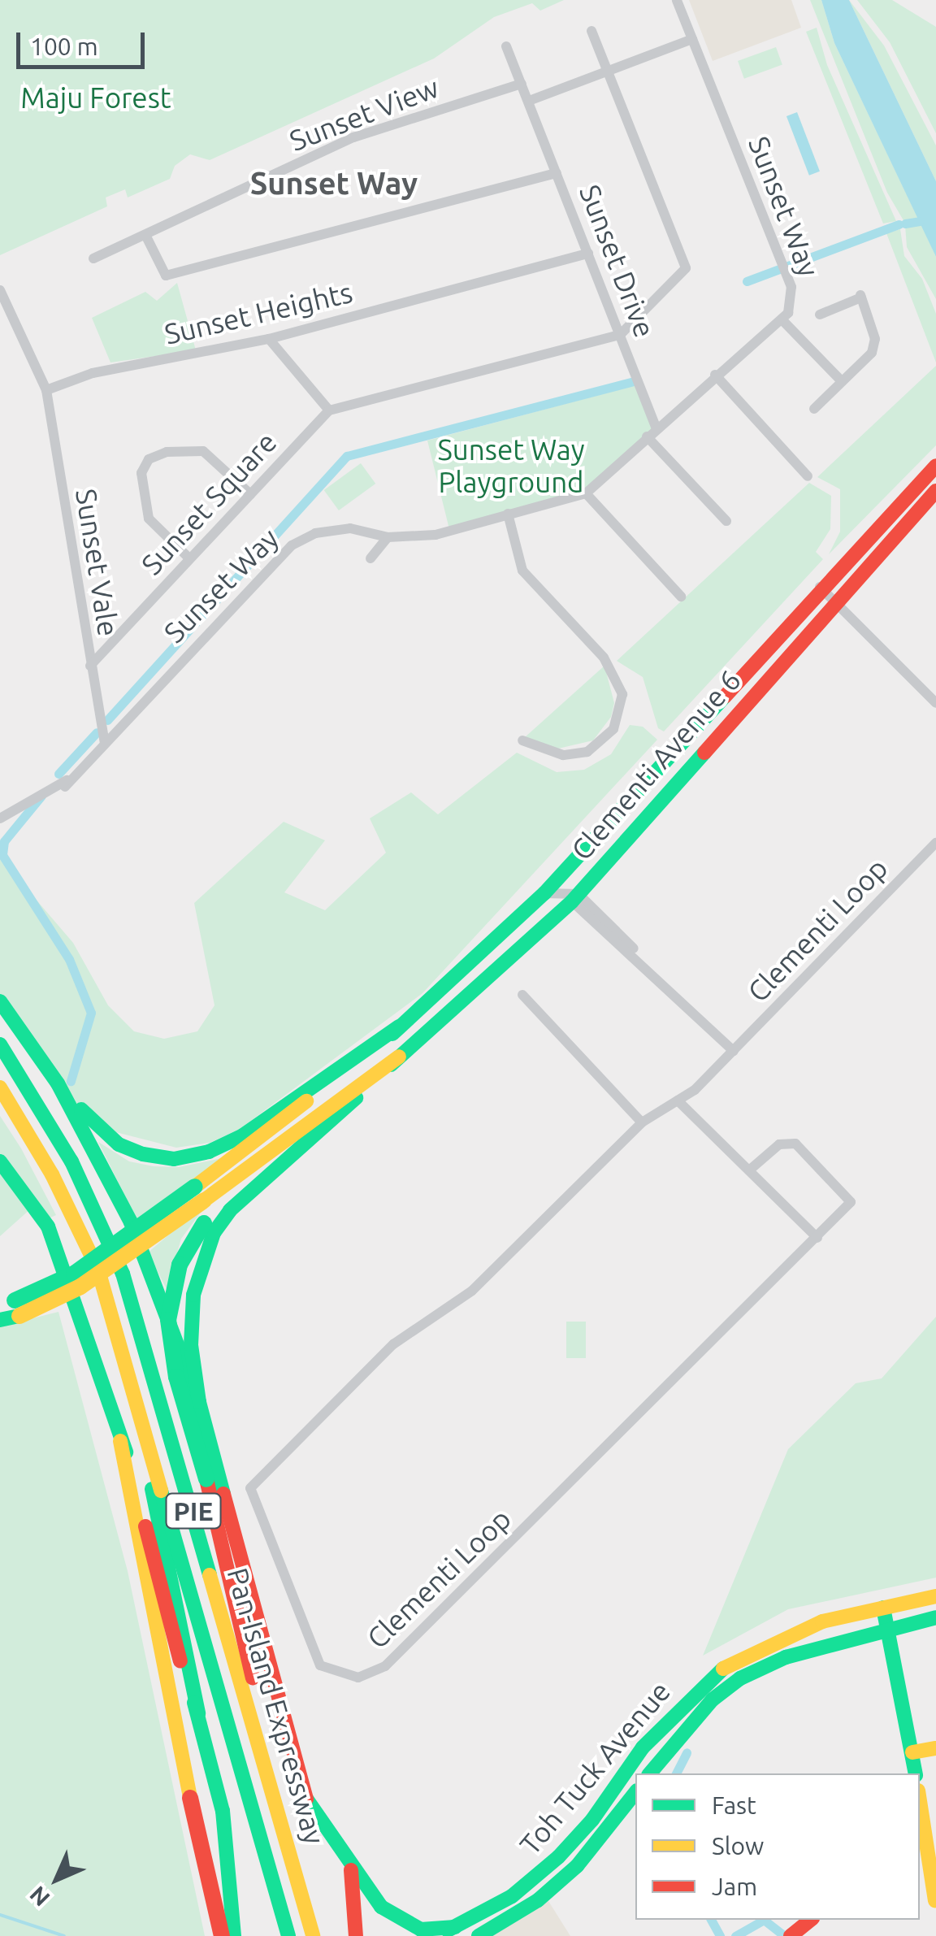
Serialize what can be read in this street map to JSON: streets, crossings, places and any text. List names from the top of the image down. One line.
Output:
{"streets":{"main road":["Clementi Avenue 6","PIE","Pan-Island Expressway","Toh Tuck Avenue"],"street":["Sunset View","Sunset Way","Sunset Drive","Sunset Heights","Sunset Square","Sunset Vale","Clementi Loop"]},"crossings":[["Sunset View","Sunset Drive"],["Sunset Way","Sunset Drive"],["Sunset Way","Sunset Vale"],["Sunset Drive","Sunset Heights"],["Sunset Heights","Sunset Vale"],["Sunset Square","Sunset Vale"]],"districts":["Sunset Way"],"parks":["Maju Forest","Sunset Way Playground"],"legend":["Fast","Slow","Jam"],"scale_bar":"100 m","north":"bottom left"}
